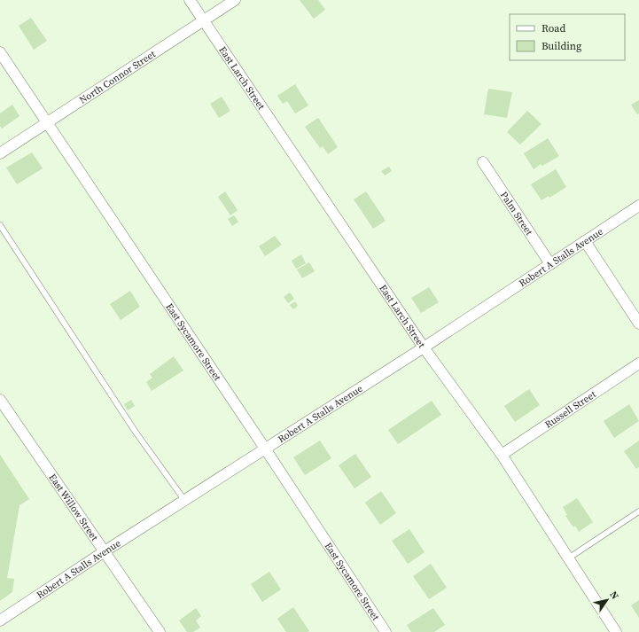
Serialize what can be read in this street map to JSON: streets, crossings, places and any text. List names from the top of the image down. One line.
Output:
{"streets":{"street":["North Connor Street","East Larch Street","Palm Street","Robert A Stalls Avenue","East Sycamore Street","Russell Street","East Willow Street"]},"crossings":[["North Connor Street","East Larch Street"],["North Connor Street","East Sycamore Street"],["East Larch Street","Robert A Stalls Avenue"],["East Larch Street","Russell Street"],["Palm Street","Robert A Stalls Avenue"],["Robert A Stalls Avenue","East Sycamore Street"],["Robert A Stalls Avenue","East Willow Street"]],"legend":["Road","Building"],"north":"top right"}
